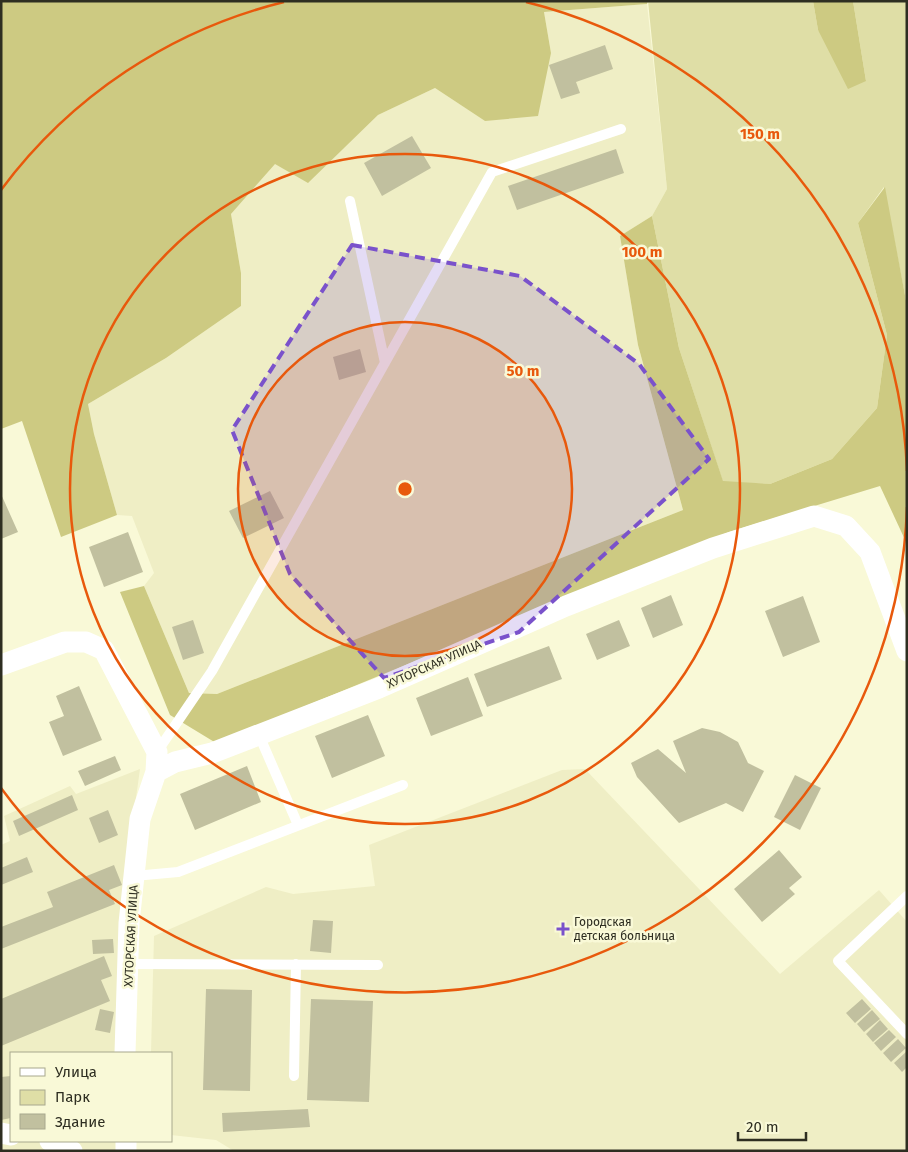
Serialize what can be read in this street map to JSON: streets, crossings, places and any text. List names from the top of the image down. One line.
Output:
{"streets":{"street":["ХУТОРСКАЯ УЛИЦА"]},"places":{"health":["Городская детская больница"]},"legend":["Улица","Парк","Здание"],"scale_bar":"20 m","rings":["150 m","100 m","50 m"]}
